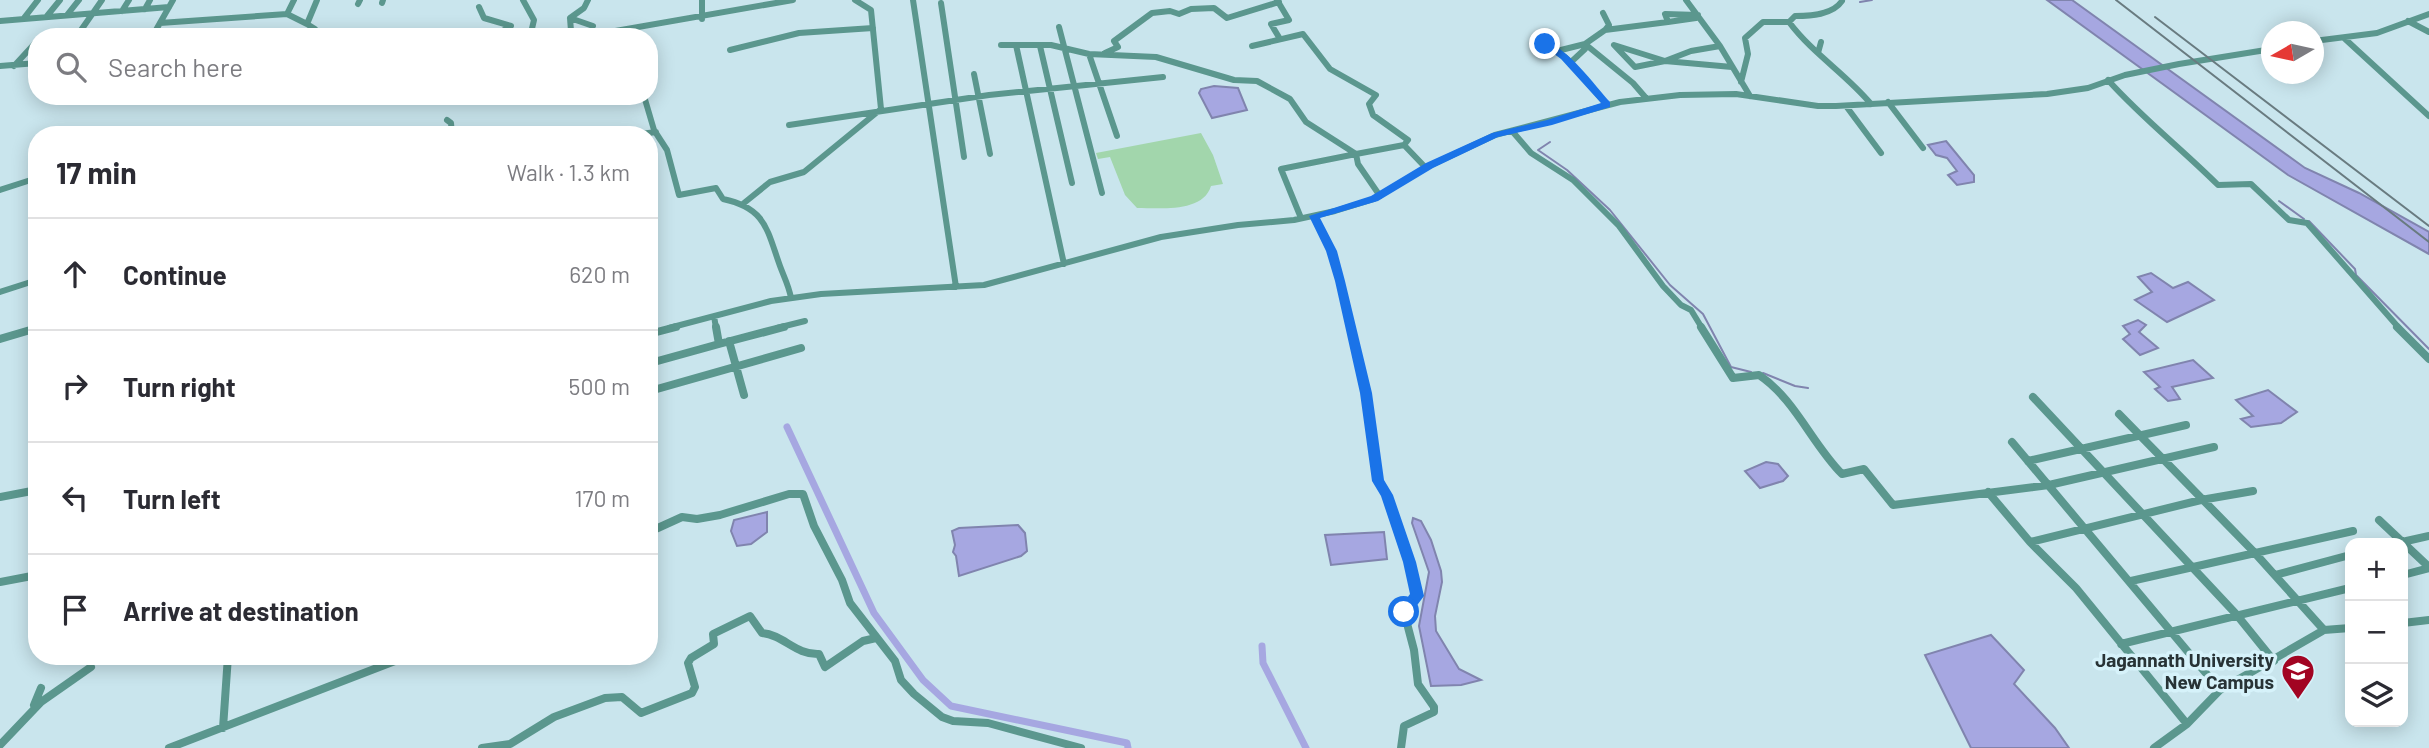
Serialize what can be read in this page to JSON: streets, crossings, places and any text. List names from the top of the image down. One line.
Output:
{"places":{"school or university":["Jagannath University New Campus"]},"north":"left","page":{"search":"Search here","heading":["17 min","Walk · 1.3 km"],"list":[["Continue","620 m"],["Turn right","500 m"],["Turn left","170 m"],"Arrive at destination"],"map_buttons":["+","−"]}}
